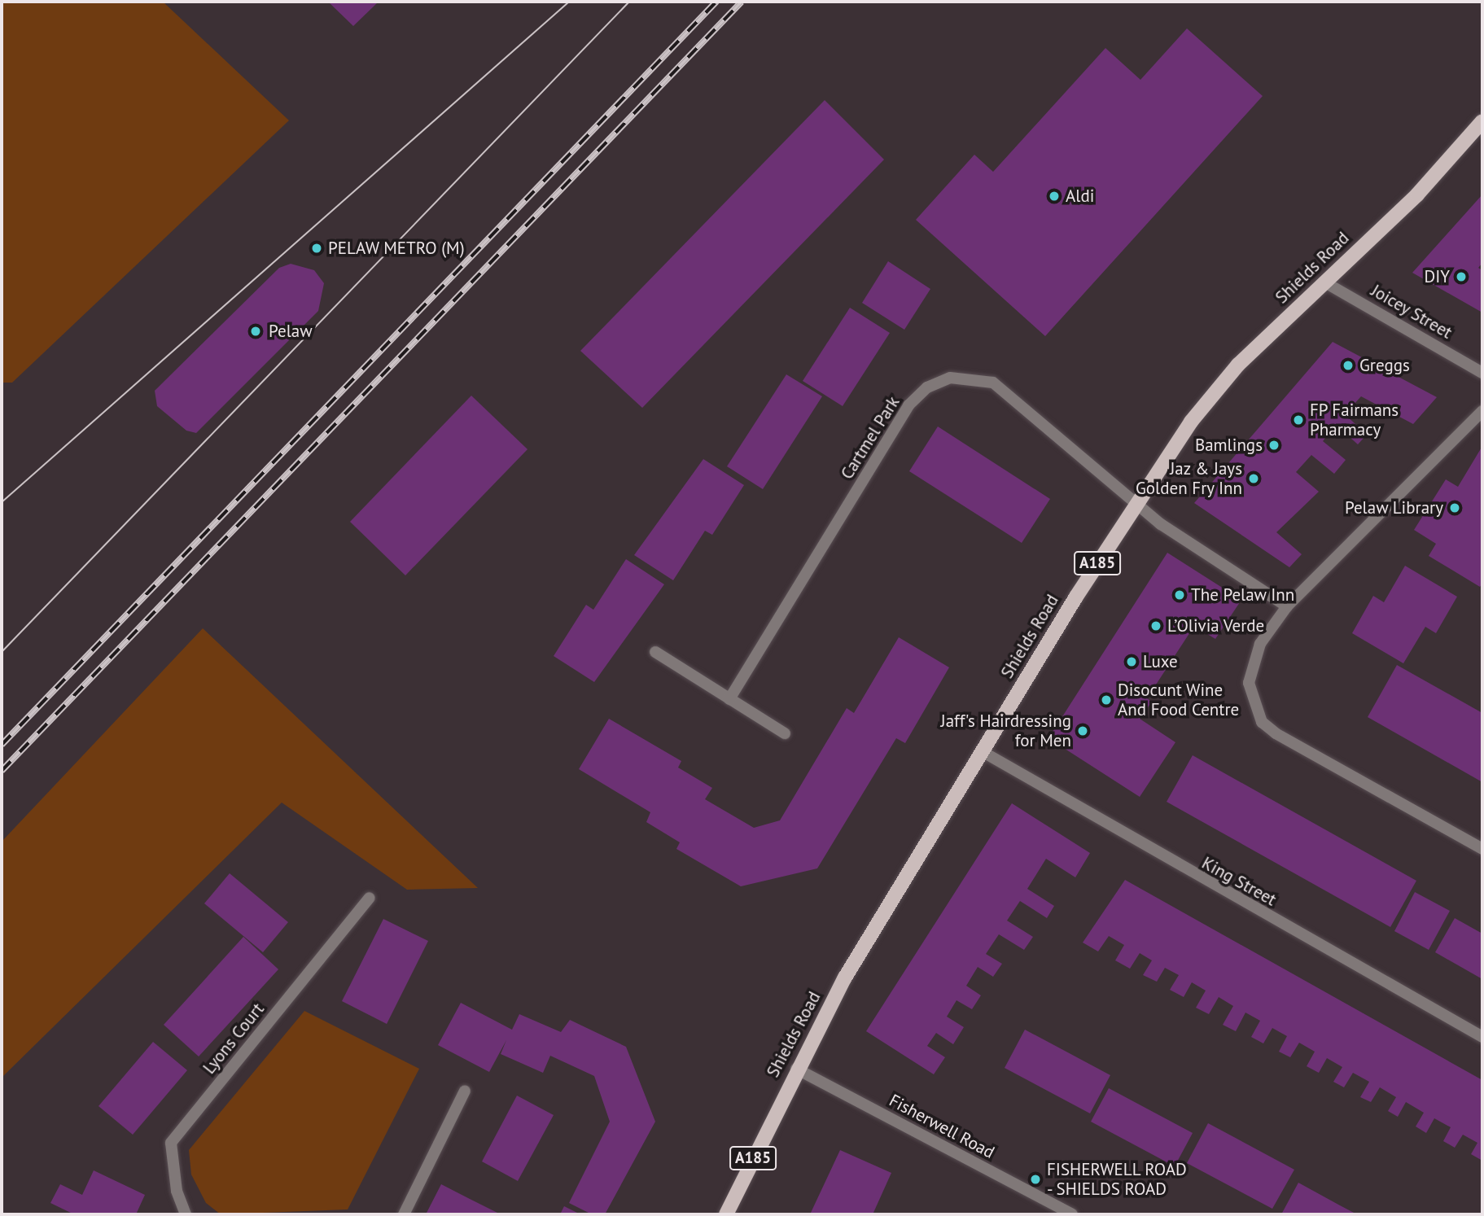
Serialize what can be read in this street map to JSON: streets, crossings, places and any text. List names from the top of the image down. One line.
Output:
{"streets":{"main road":["Shields Road","A185"],"street":["Joicey Street","Cartmel Park","King Street","Lyons Court","Fisherwell Road"]},"crossings":[["Shields Road","Joicey Street"],["Shields Road","Cartmel Park"],["Shields Road","King Street"],["Shields Road","Fisherwell Road"]],"places":["Aldi","PELAW METRO (M)","DIY","Pelaw","Greggs","FP Fairmans Pharmacy","Bamlings","Jaz & Jays Golden Fry Inn","Pelaw Library","The Pelaw Inn","L’Olivia Verde","Luxe","Disocunt Wine And Food Centre","Jaff's Hairdressing for Men","FISHERWELL ROAD - SHIELDS ROAD"]}
